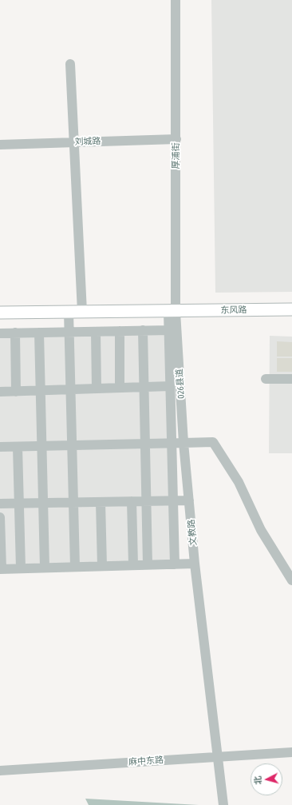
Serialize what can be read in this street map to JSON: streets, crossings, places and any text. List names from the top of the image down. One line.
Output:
{"streets":{"main road":["东风路"],"street":["刘城路","厚浦街","026县道","文教路","麻中东路"]},"crossings":[["刘城路","厚浦街"],["厚浦街","东风路"],["厚浦街","026县道"],["东风路","026县道"],["026县道","文教路"],["文教路","麻中东路"]],"north":"left"}
